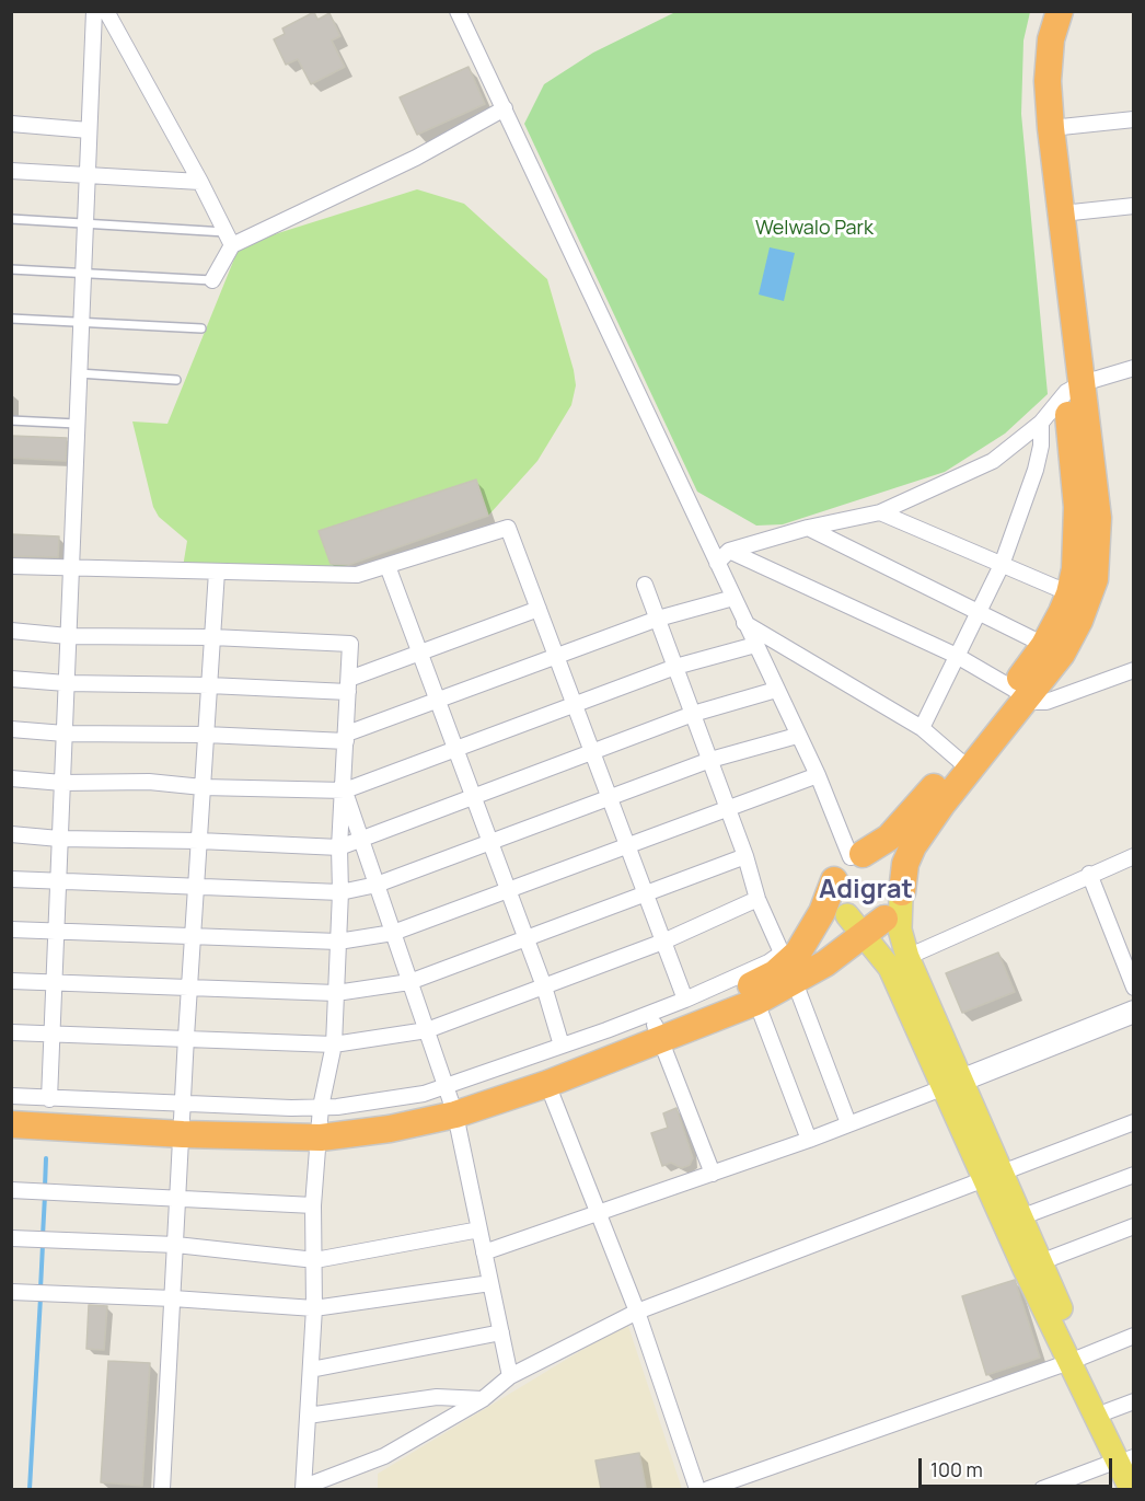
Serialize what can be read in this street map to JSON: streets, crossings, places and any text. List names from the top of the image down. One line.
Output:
{"districts":["Adigrat"],"parks":["Welwalo Park"],"scale_bar":"100 m"}
